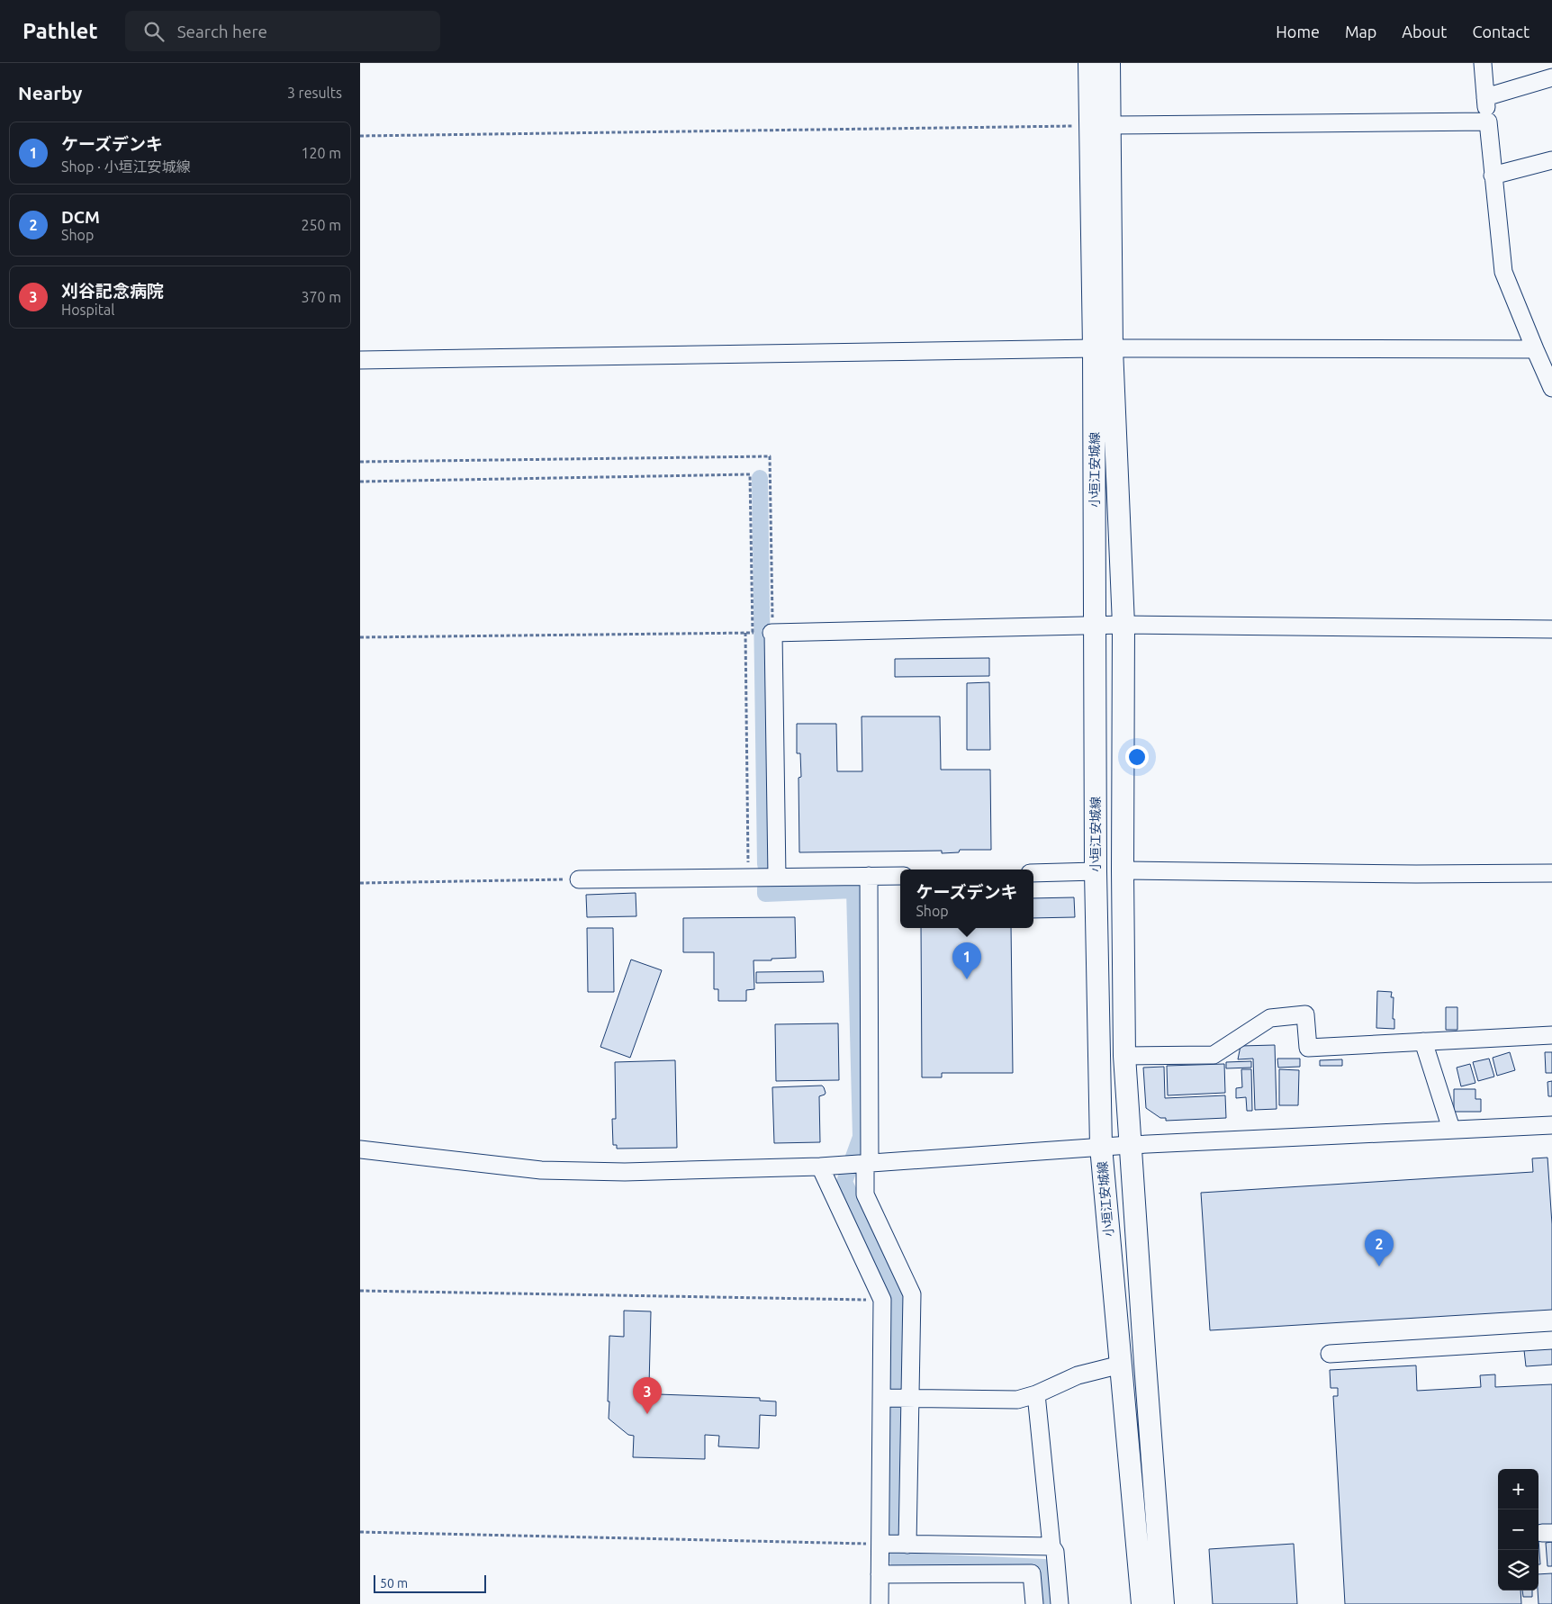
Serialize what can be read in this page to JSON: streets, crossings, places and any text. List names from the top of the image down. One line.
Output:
{"streets":{"main road":["小垣江安城線"]},"scale_bar":"50 m","page":{"header":"Pathlet","search":"Search here","nav":["Home","Map","About","Contact"],"heading":["Nearby","3 results"],"list":[{"mark":"1","name":"ケーズデンキ","note":"Shop · 小垣江安城線","value":"120 m"},{"mark":"2","name":"DCM","note":"Shop","value":"250 m"},{"mark":"3","name":"刈谷記念病院","note":"Hospital","value":"370 m"}],"popup":["ケーズデンキ","Shop"],"pins":["1","2","3"],"map_buttons":["+","−"],"scale":"50 m"}}
